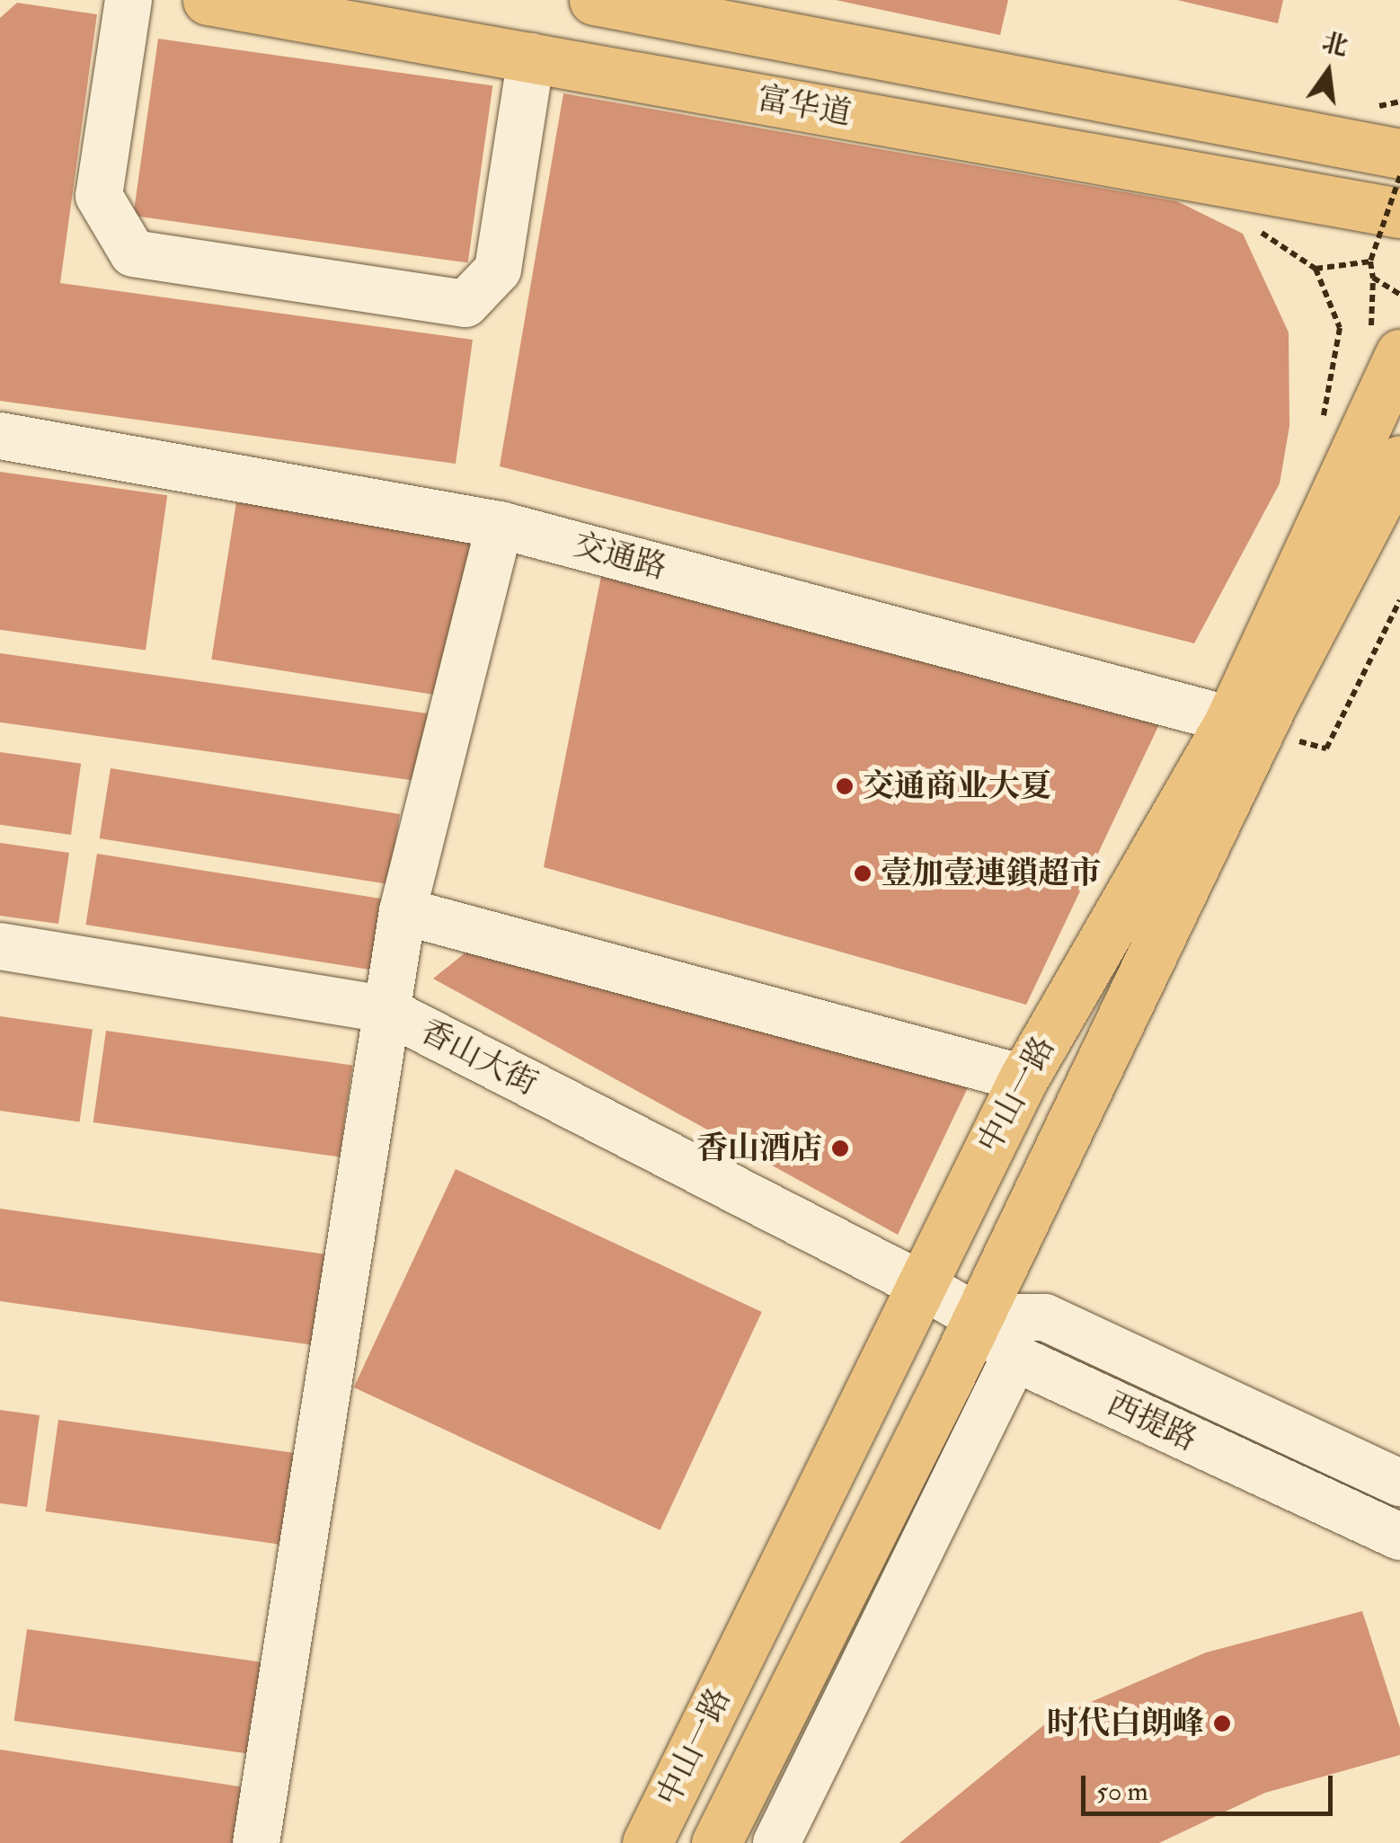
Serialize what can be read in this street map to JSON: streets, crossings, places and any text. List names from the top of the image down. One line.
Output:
{"streets":{"main road":["富华道","中山一路"],"street":["交通路","香山大街","西提路"]},"crossings":[["交通路","中山一路"],["香山大街","中山一路"],["香山大街","西提路"],["中山一路","西提路"]],"places":["交通商业大夏","壹加壹連鎖超市","香山酒店","时代白朗峰"],"scale_bar":"50 m","north":"top"}
